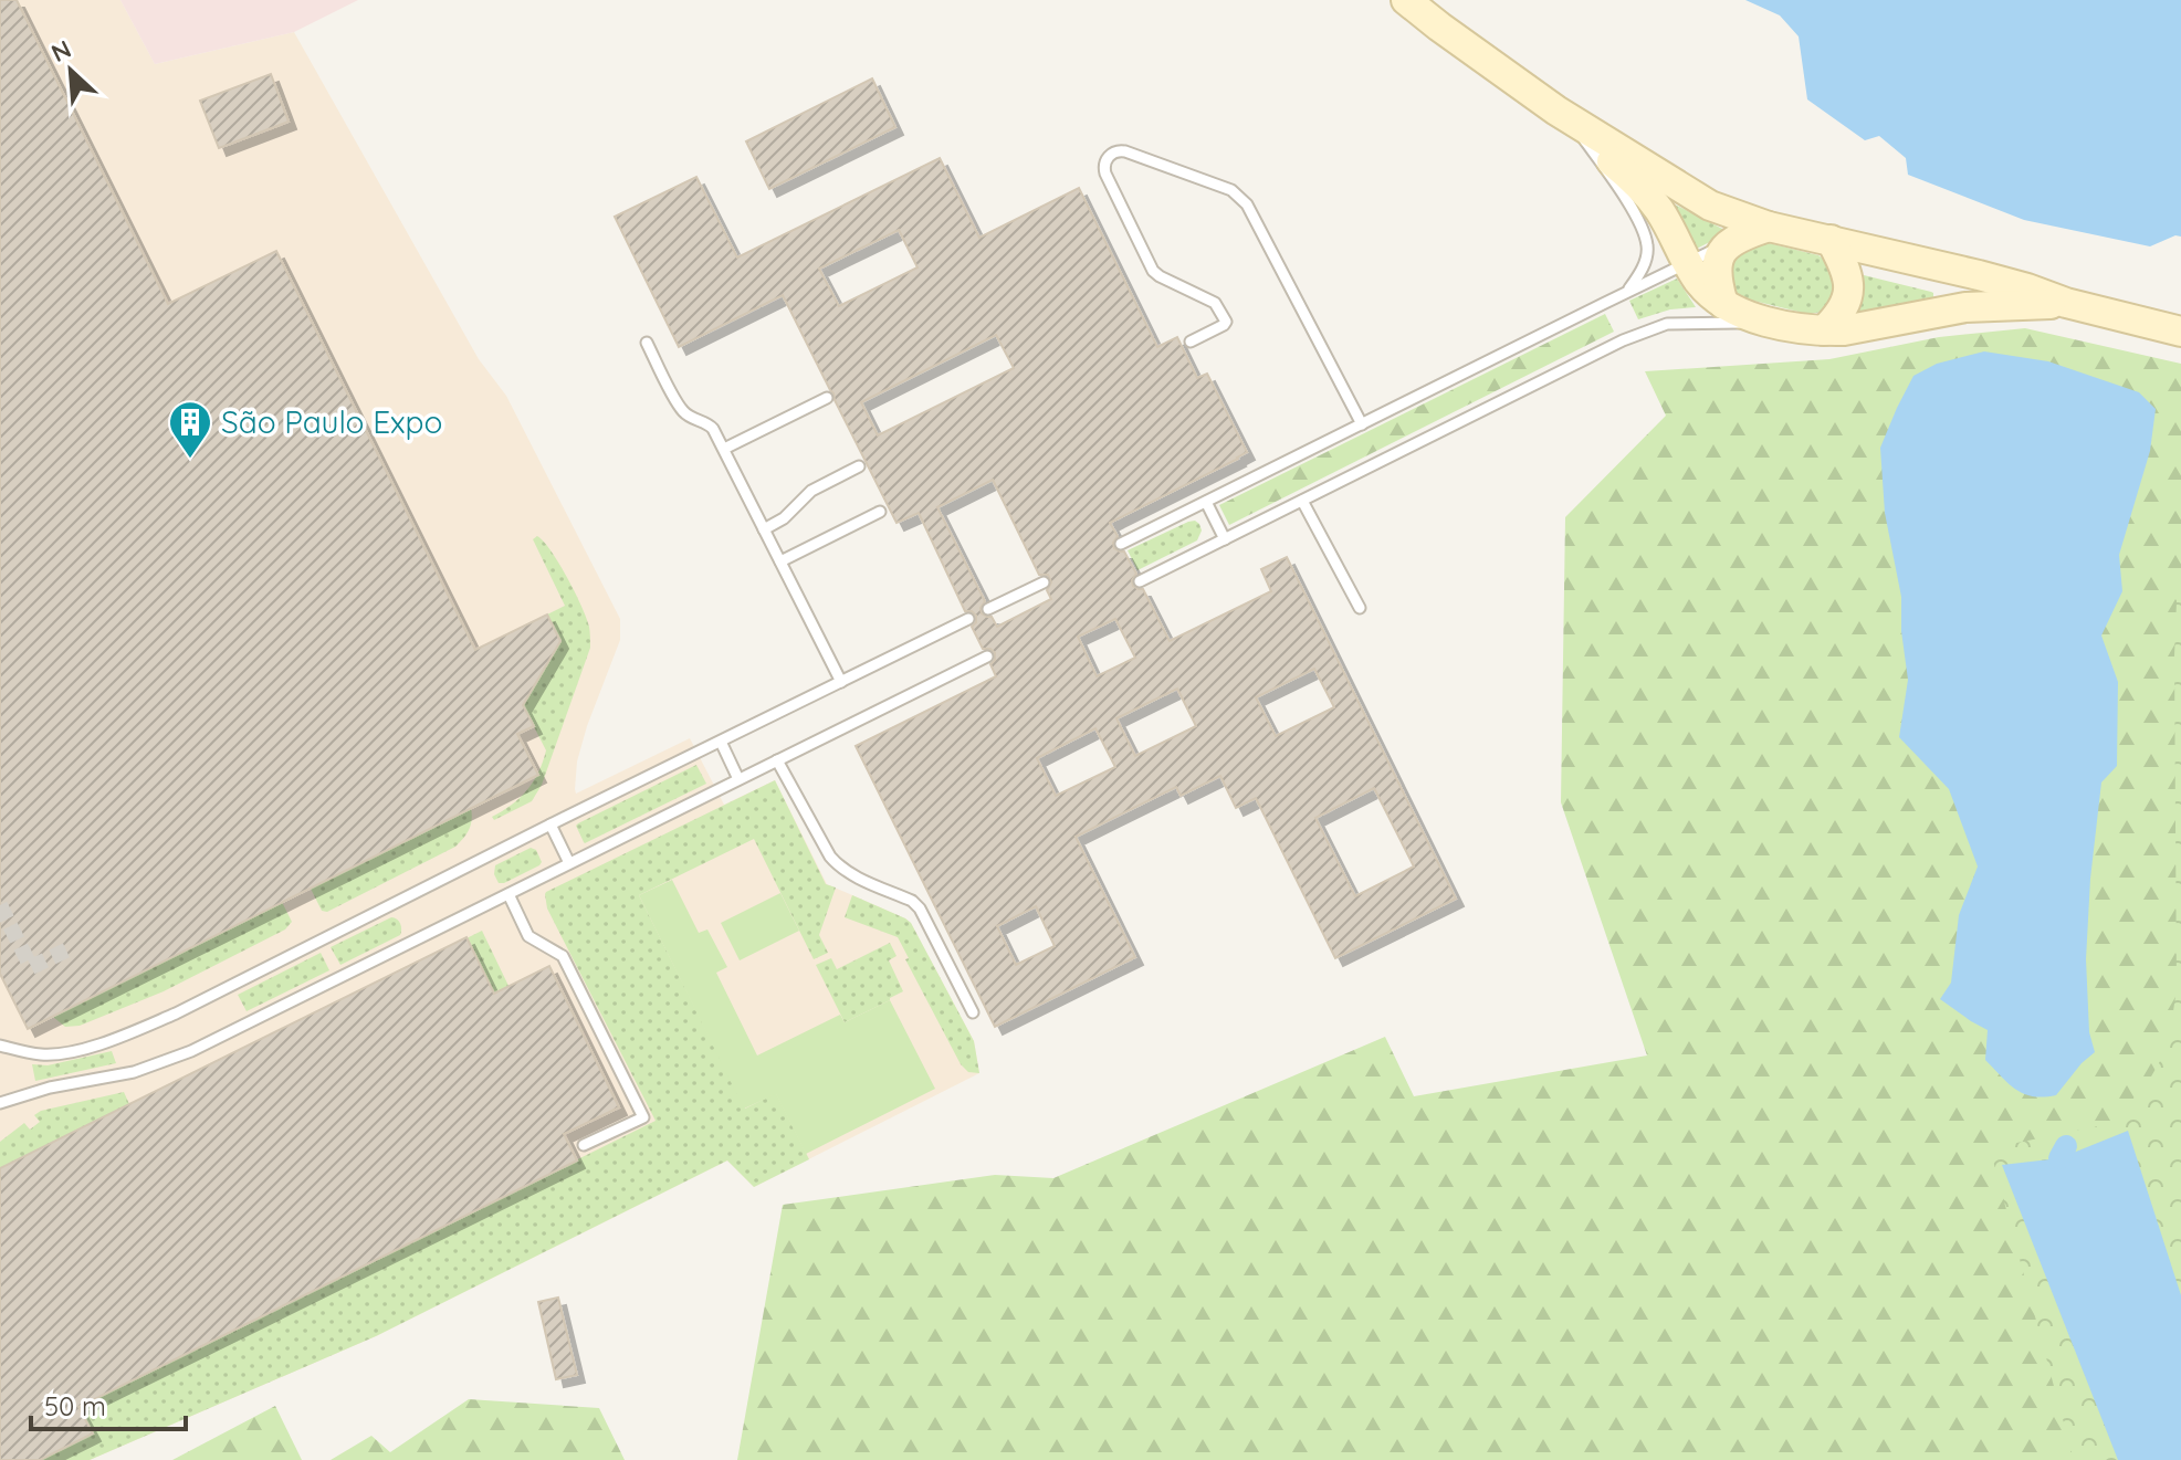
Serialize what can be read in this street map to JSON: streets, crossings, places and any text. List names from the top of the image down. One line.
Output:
{"places":{"building":["São Paulo Expo"]},"scale_bar":"50 m","north":"top left"}
